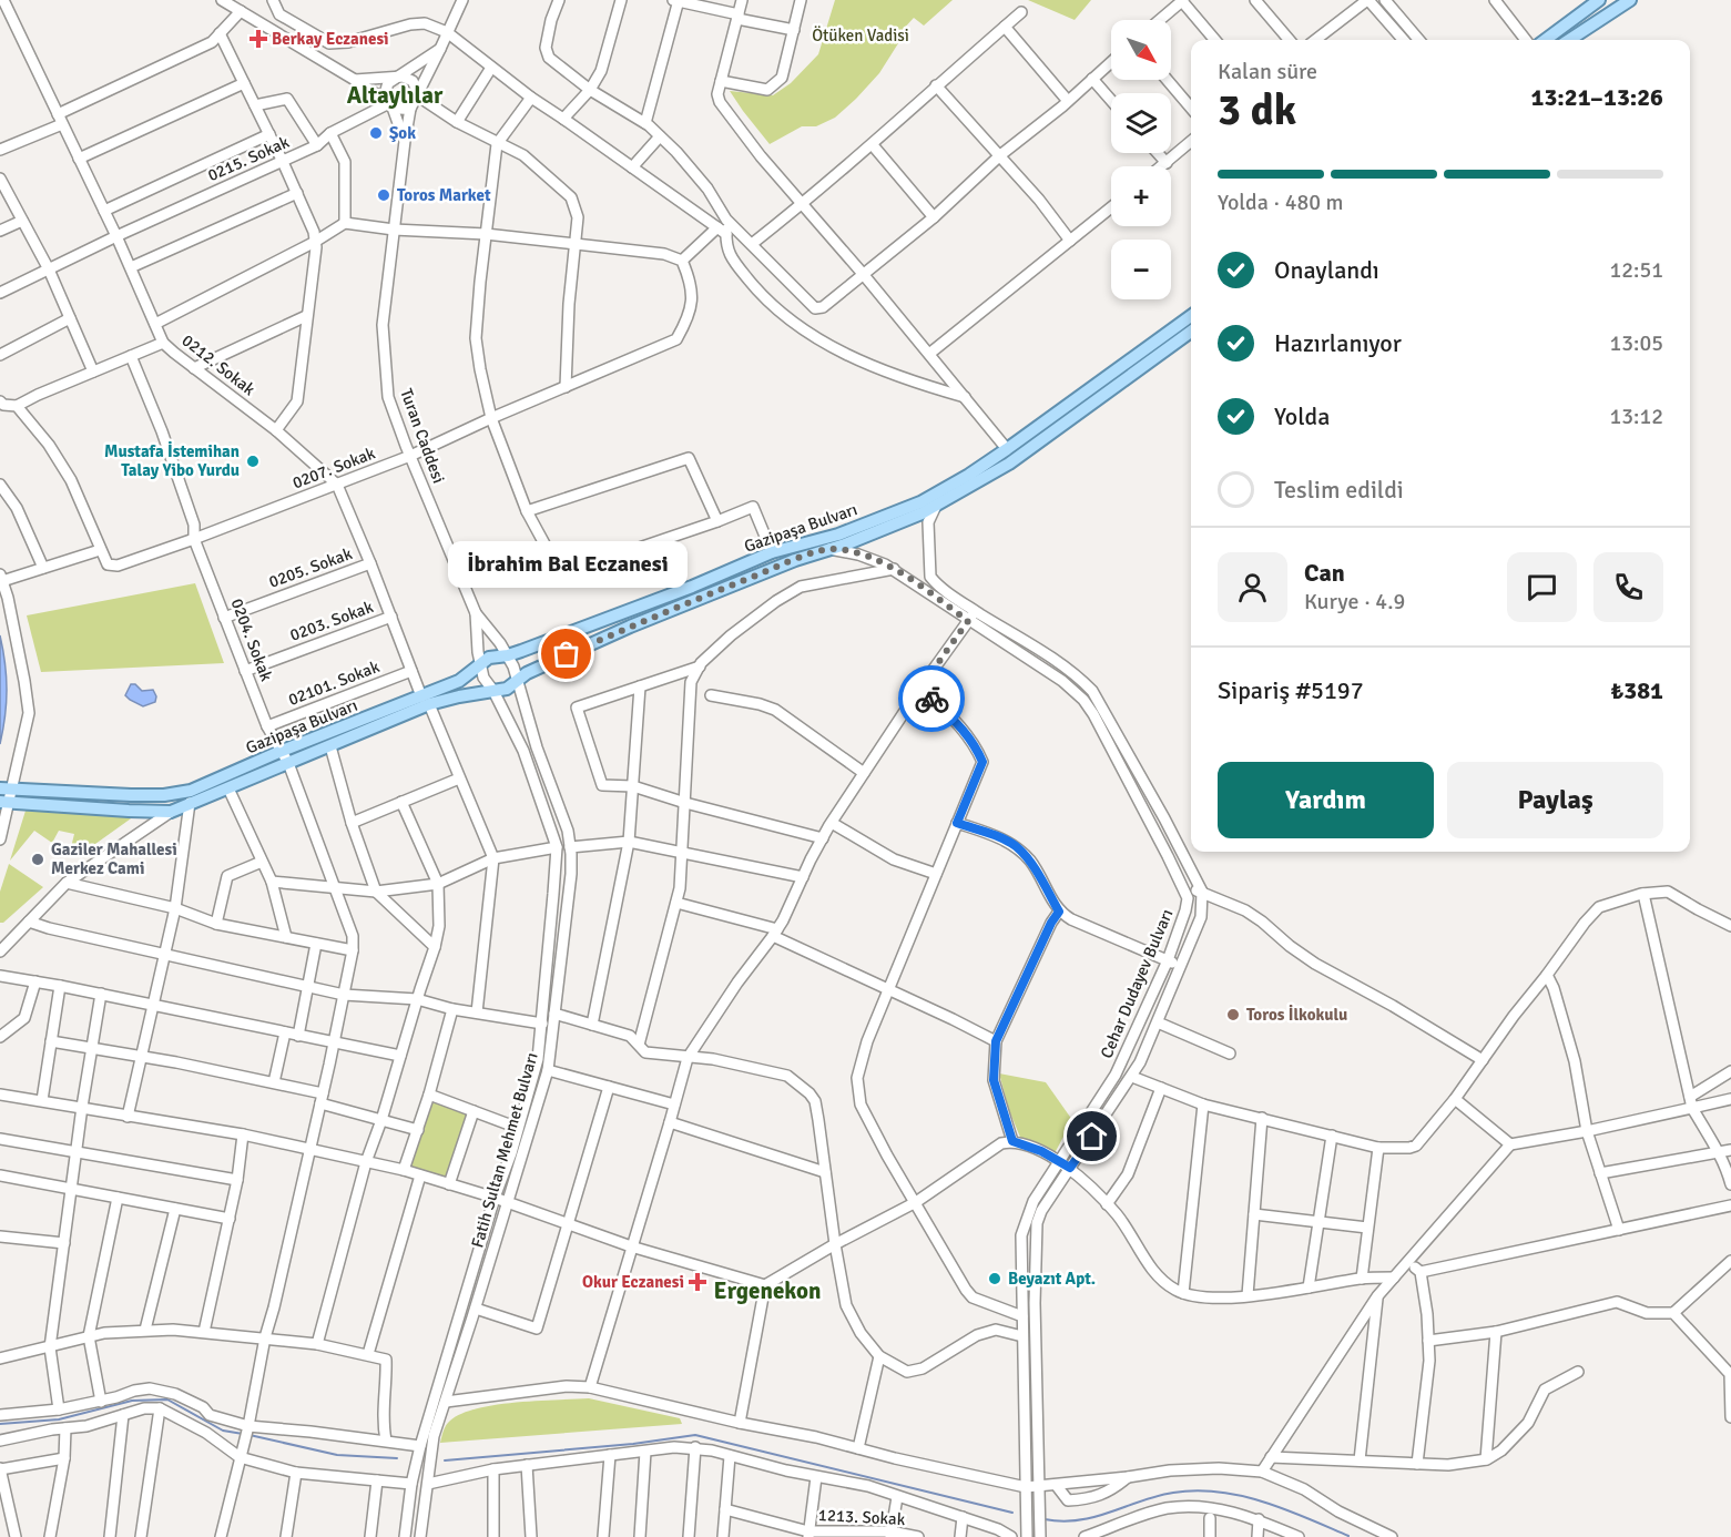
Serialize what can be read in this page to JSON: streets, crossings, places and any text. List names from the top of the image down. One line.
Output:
{"streets":{"main road":["Gazipaşa Bulvarı"],"street":["0215. Sokak","0212. Sokak","Turan Caddesi","0207. Sokak","0205. Sokak","0203. Sokak","0204. Sokak","02101. Sokak","Cehar Dudayev Bulvarı","Fatih Sultan Mehmet Bulvarı","1213. Sokak"]},"crossings":[["0215. Sokak","0212. Sokak"],["0215. Sokak","Turan Caddesi"],["0212. Sokak","0207. Sokak"],["0212. Sokak","Gazipaşa Bulvarı"],["0212. Sokak","0205. Sokak"],["0212. Sokak","0203. Sokak"],["0212. Sokak","02101. Sokak"],["Turan Caddesi","0207. Sokak"],["Turan Caddesi","Fatih Sultan Mehmet Bulvarı"],["0207. Sokak","0204. Sokak"],["Gazipaşa Bulvarı","0204. Sokak"],["Gazipaşa Bulvarı","Fatih Sultan Mehmet Bulvarı"],["0205. Sokak","0204. Sokak"],["0203. Sokak","0204. Sokak"],["0204. Sokak","02101. Sokak"]],"districts":["Altaylılar","Ergenekon"],"parks":["Ötüken Vadisi"],"places":{"health":["Berkay Eczanesi","Okur Eczanesi"],"other":["Şok","Toros Market","Mustafa İstemihan Talay Yibo Yurdu","İbrahim Bal Eczanesi","Gaziler Mahallesi Merkez Cami","Toros İlkokulu","Beyazıt Apt."]},"north":"bottom right","page":{"map_buttons":["+","−"],"heading":["3 dk","Kalan süre","13:21–13:26"],"panel":["Can","Kurye · 4.9","Sipariş #5197","₺381"],"bar":"Yolda · 480 m","list":[["Onaylandı","12:51"],["Hazırlanıyor","13:05"],["Yolda","13:12"],"Teslim edildi"],"bubble":"İbrahim Bal Eczanesi","buttons":["Yardım","Paylaş"]}}
